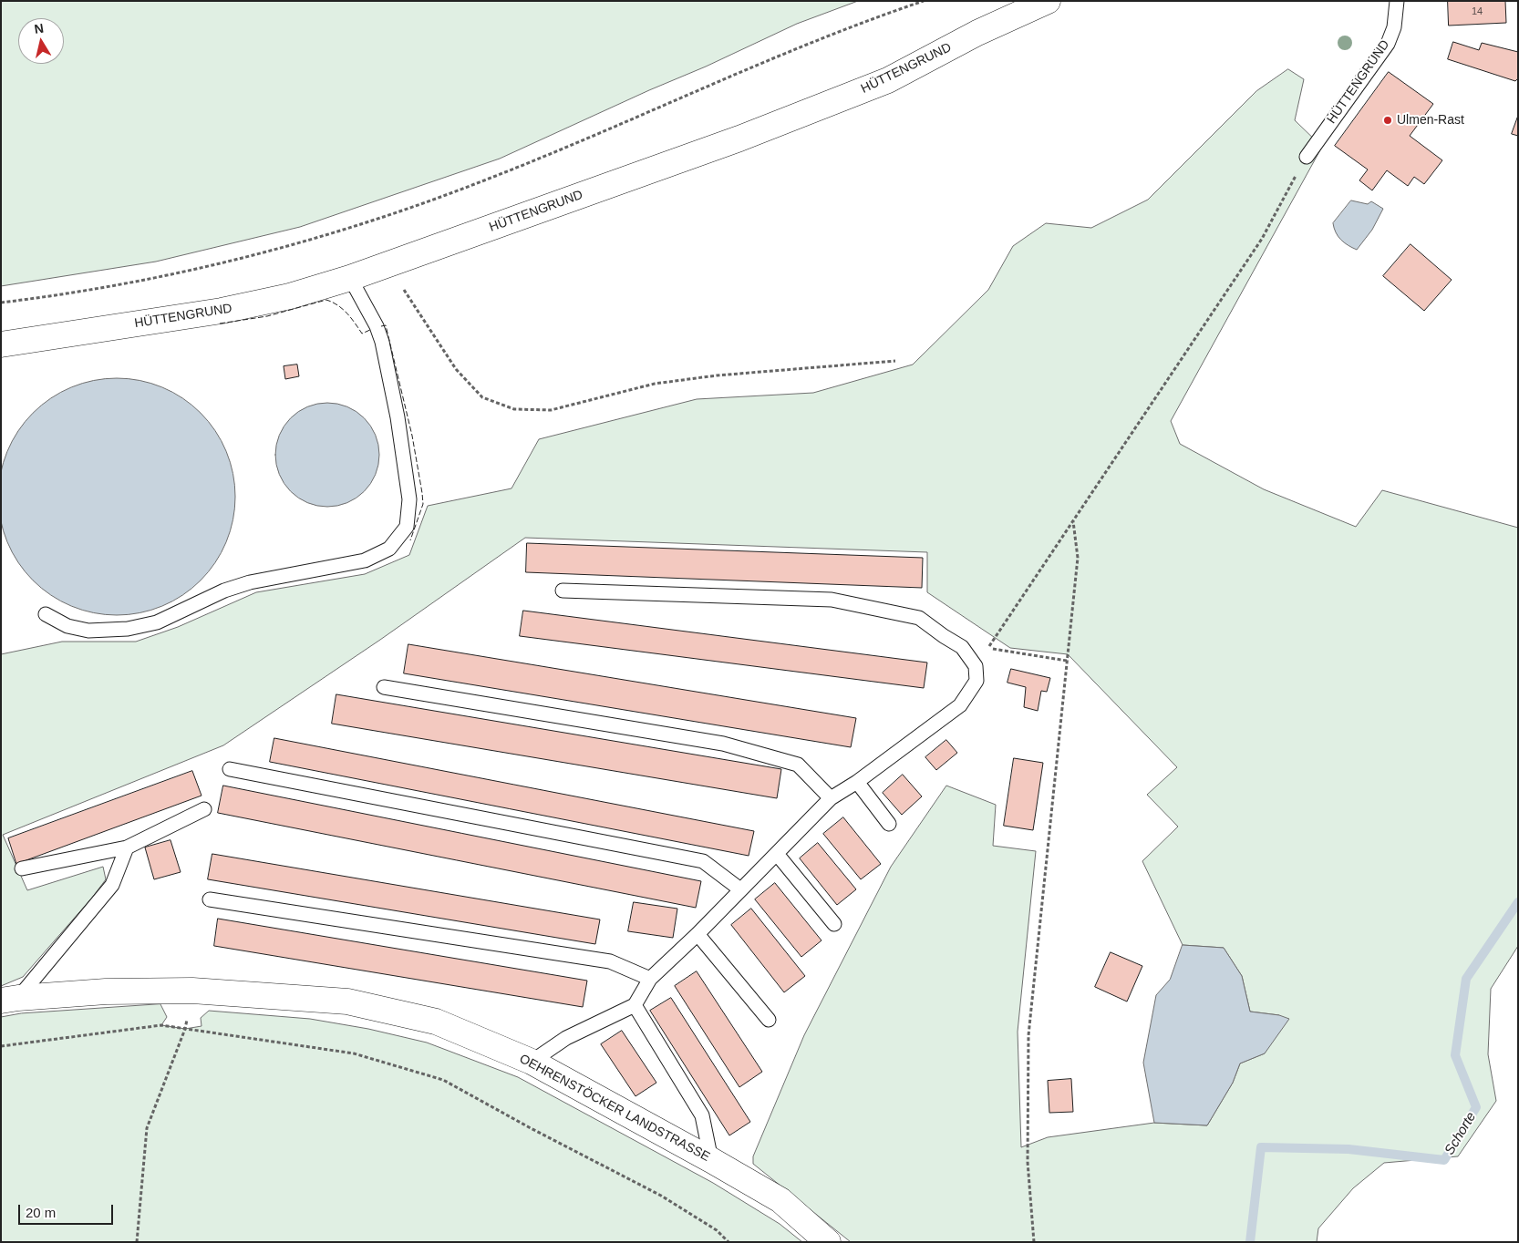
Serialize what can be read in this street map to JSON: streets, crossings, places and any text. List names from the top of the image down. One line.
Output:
{"streets":{"street":["HÜTTENGRUND","OEHRENSTÖCKER LANDSTRASSE"]},"water":["Schorte"],"places":["Ulmen-Rast"],"house_numbers":["14"],"scale_bar":"20 m","north":"top"}
